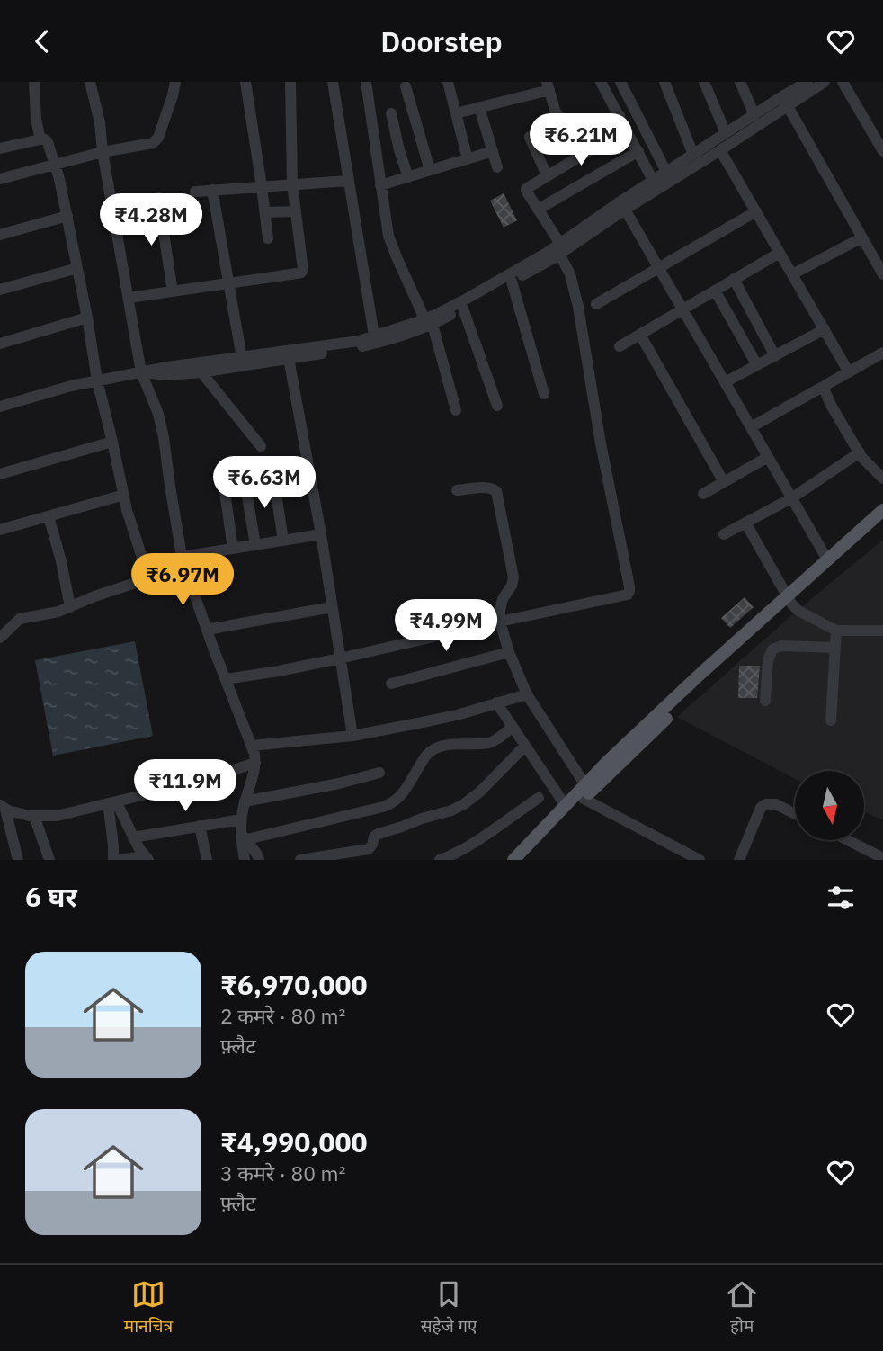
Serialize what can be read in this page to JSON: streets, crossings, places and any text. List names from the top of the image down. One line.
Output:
{"north":"bottom","page":{"header":"Doorstep","price":["₹6.21M","₹4.28M","₹6.63M","₹6.97M","₹4.99M","₹11.9M"],"heading":"6 घर","list":[{"name":"₹6,970,000","note":"2 कमरे · 80 m² · फ़्लैट"},{"name":"₹4,990,000","note":"3 कमरे · 80 m² · फ़्लैट"}],"tabs":["मानचित्र","सहेजे गए","होम"]}}
